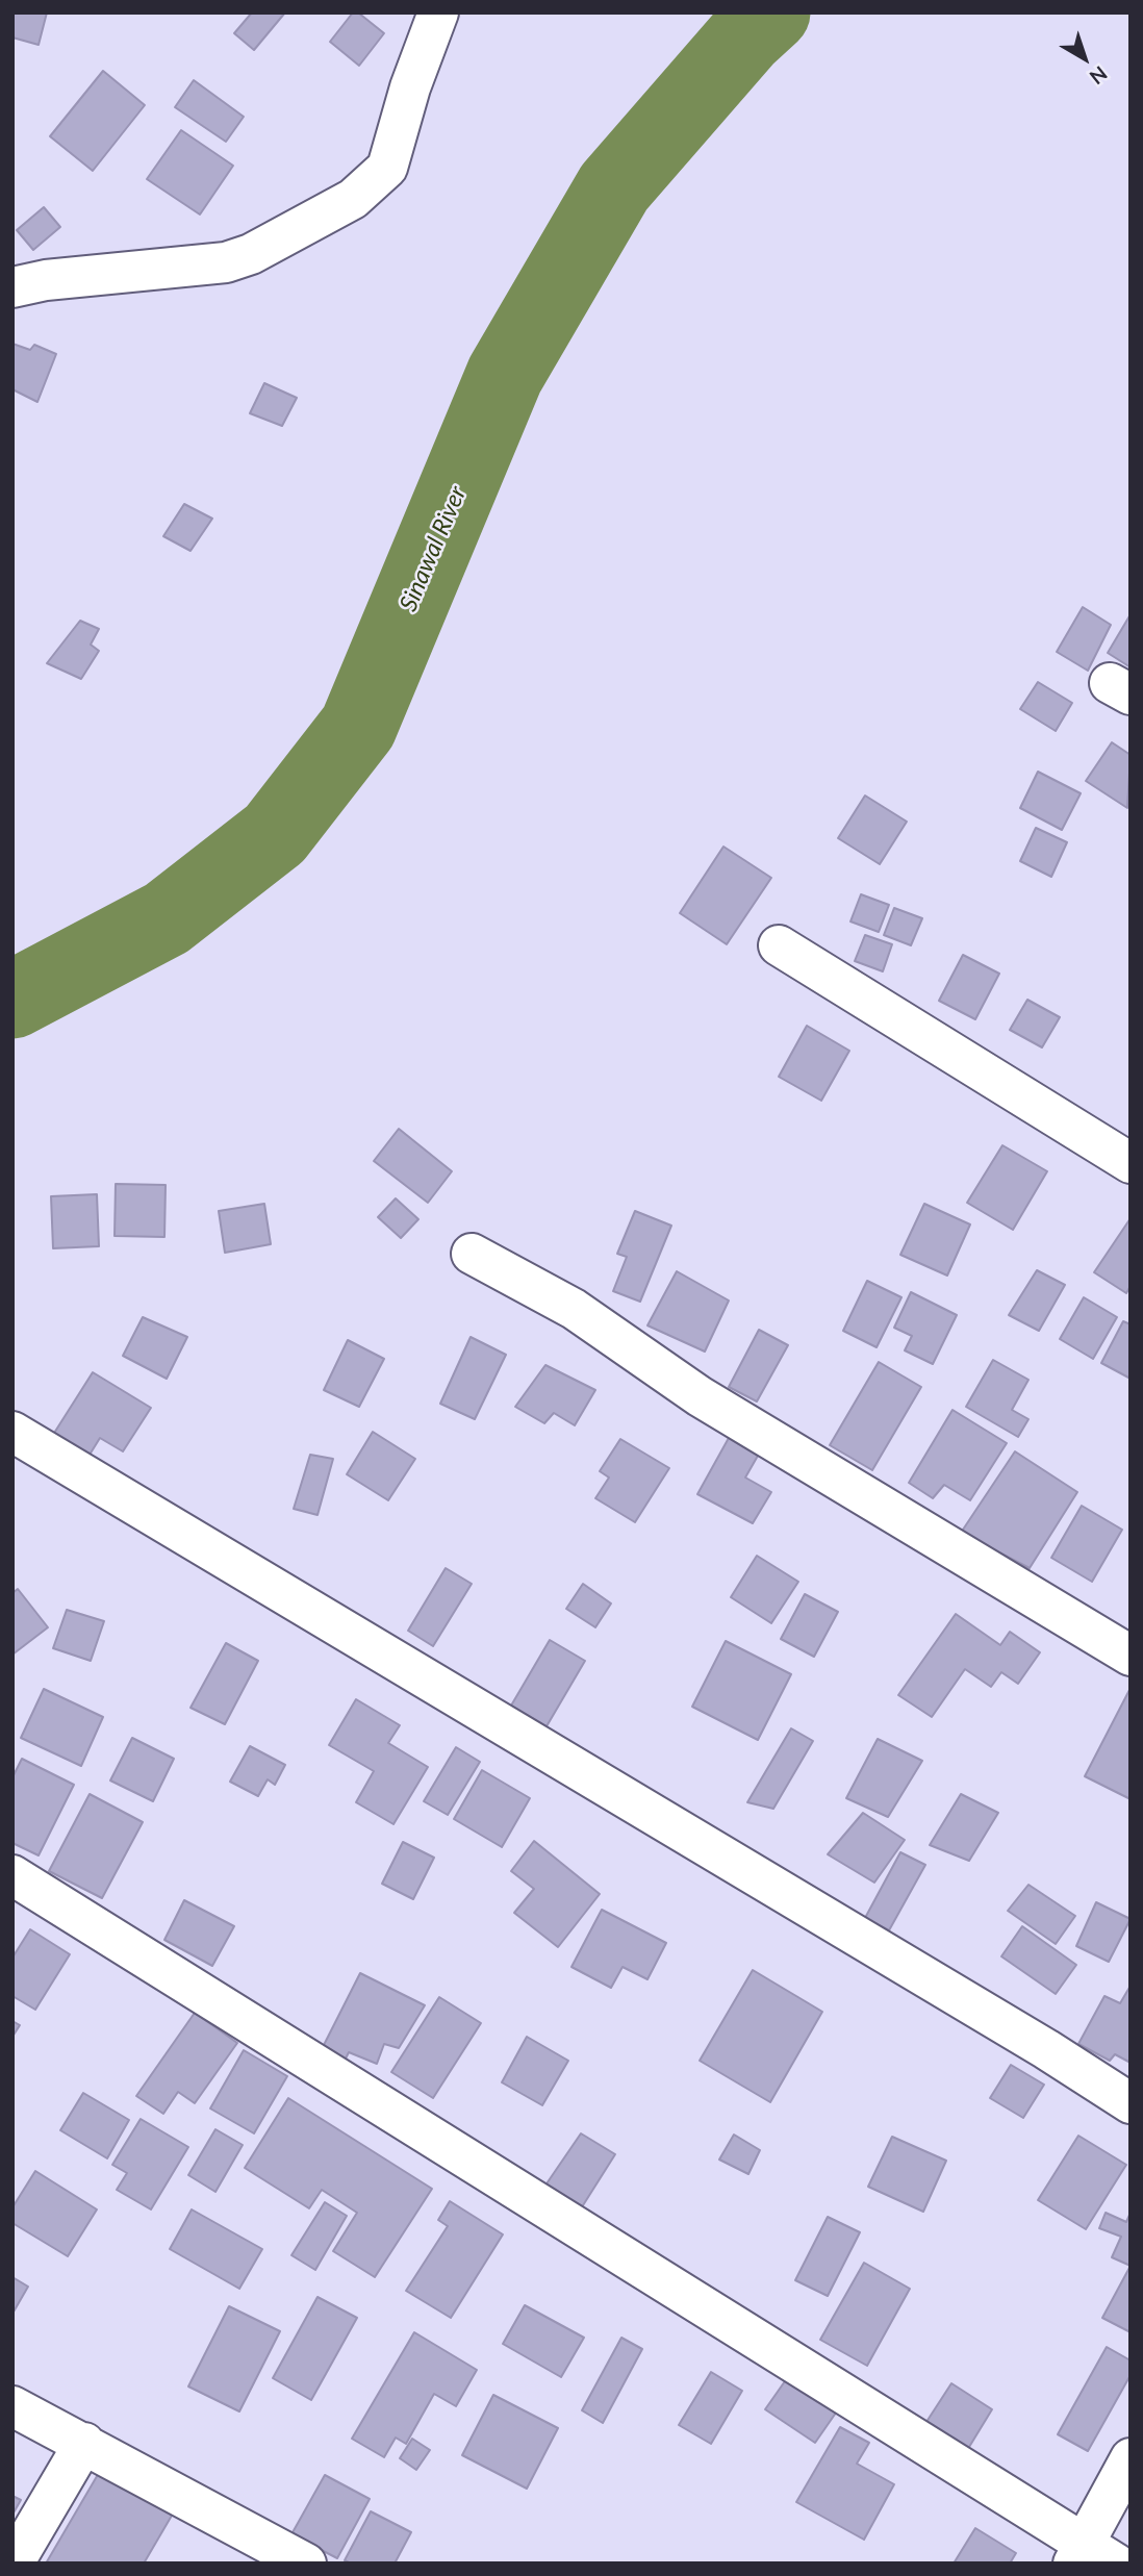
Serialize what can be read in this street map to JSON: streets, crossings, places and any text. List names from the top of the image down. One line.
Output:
{"water":["Sinawal River"],"north":"bottom right"}
